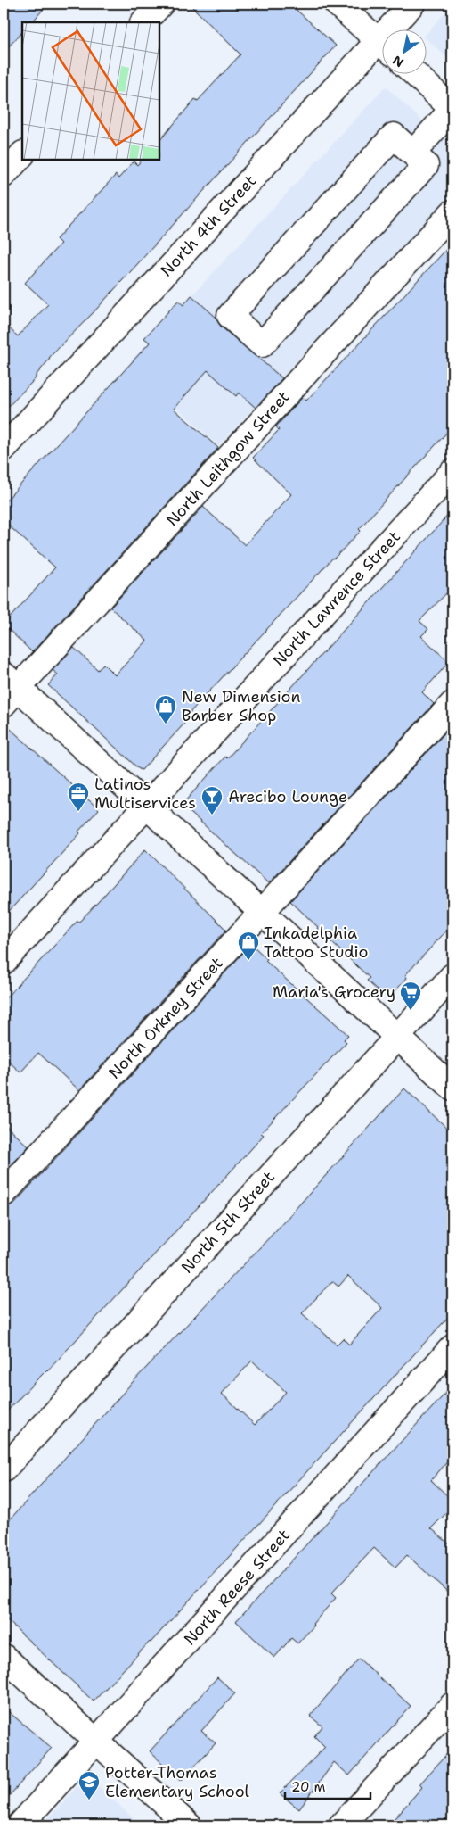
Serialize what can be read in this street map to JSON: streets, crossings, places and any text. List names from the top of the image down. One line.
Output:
{"streets":{"street":["North 4th Street","North Leithgow Street","North Lawrence Street","North Orkney Street","North 5th Street","North Reese Street"]},"places":{"shop":["New Dimension Barber Shop","Inkadelphia Tattoo Studio"],"office":["Latinos Multiservices"],"bar":["Arecibo Lounge"],"supermarket":["Maria's Grocery"],"school or university":["Potter-Thomas Elementary School"]},"scale_bar":"20 m","north":"bottom left"}
